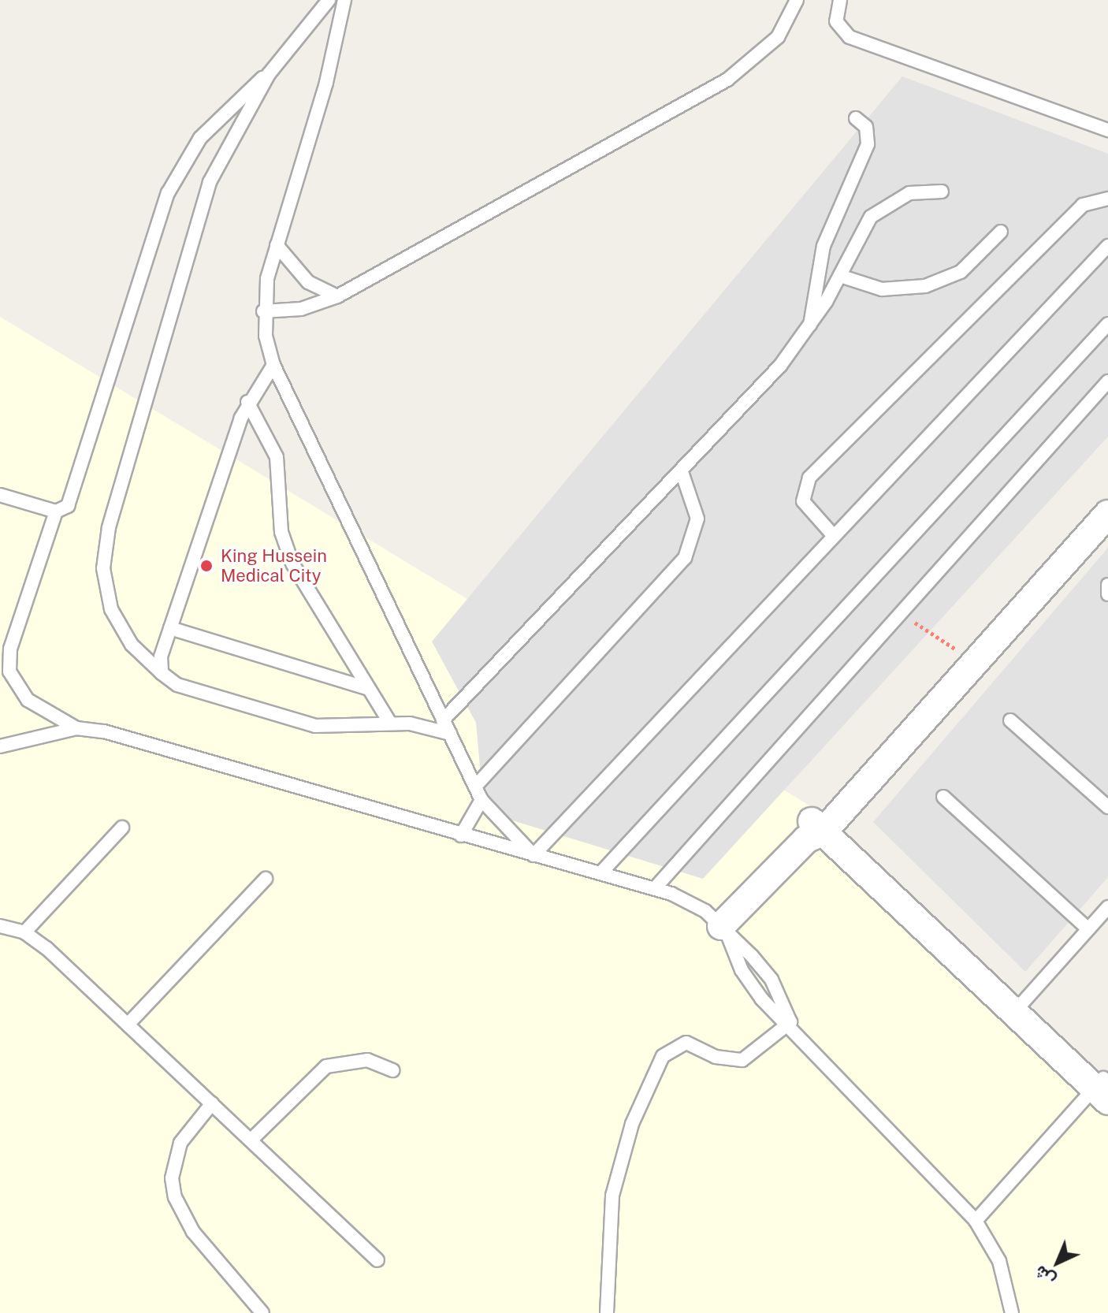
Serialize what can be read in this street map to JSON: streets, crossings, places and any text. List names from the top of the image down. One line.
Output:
{"places":["King Hussein Medical City"],"north":"bottom left"}
